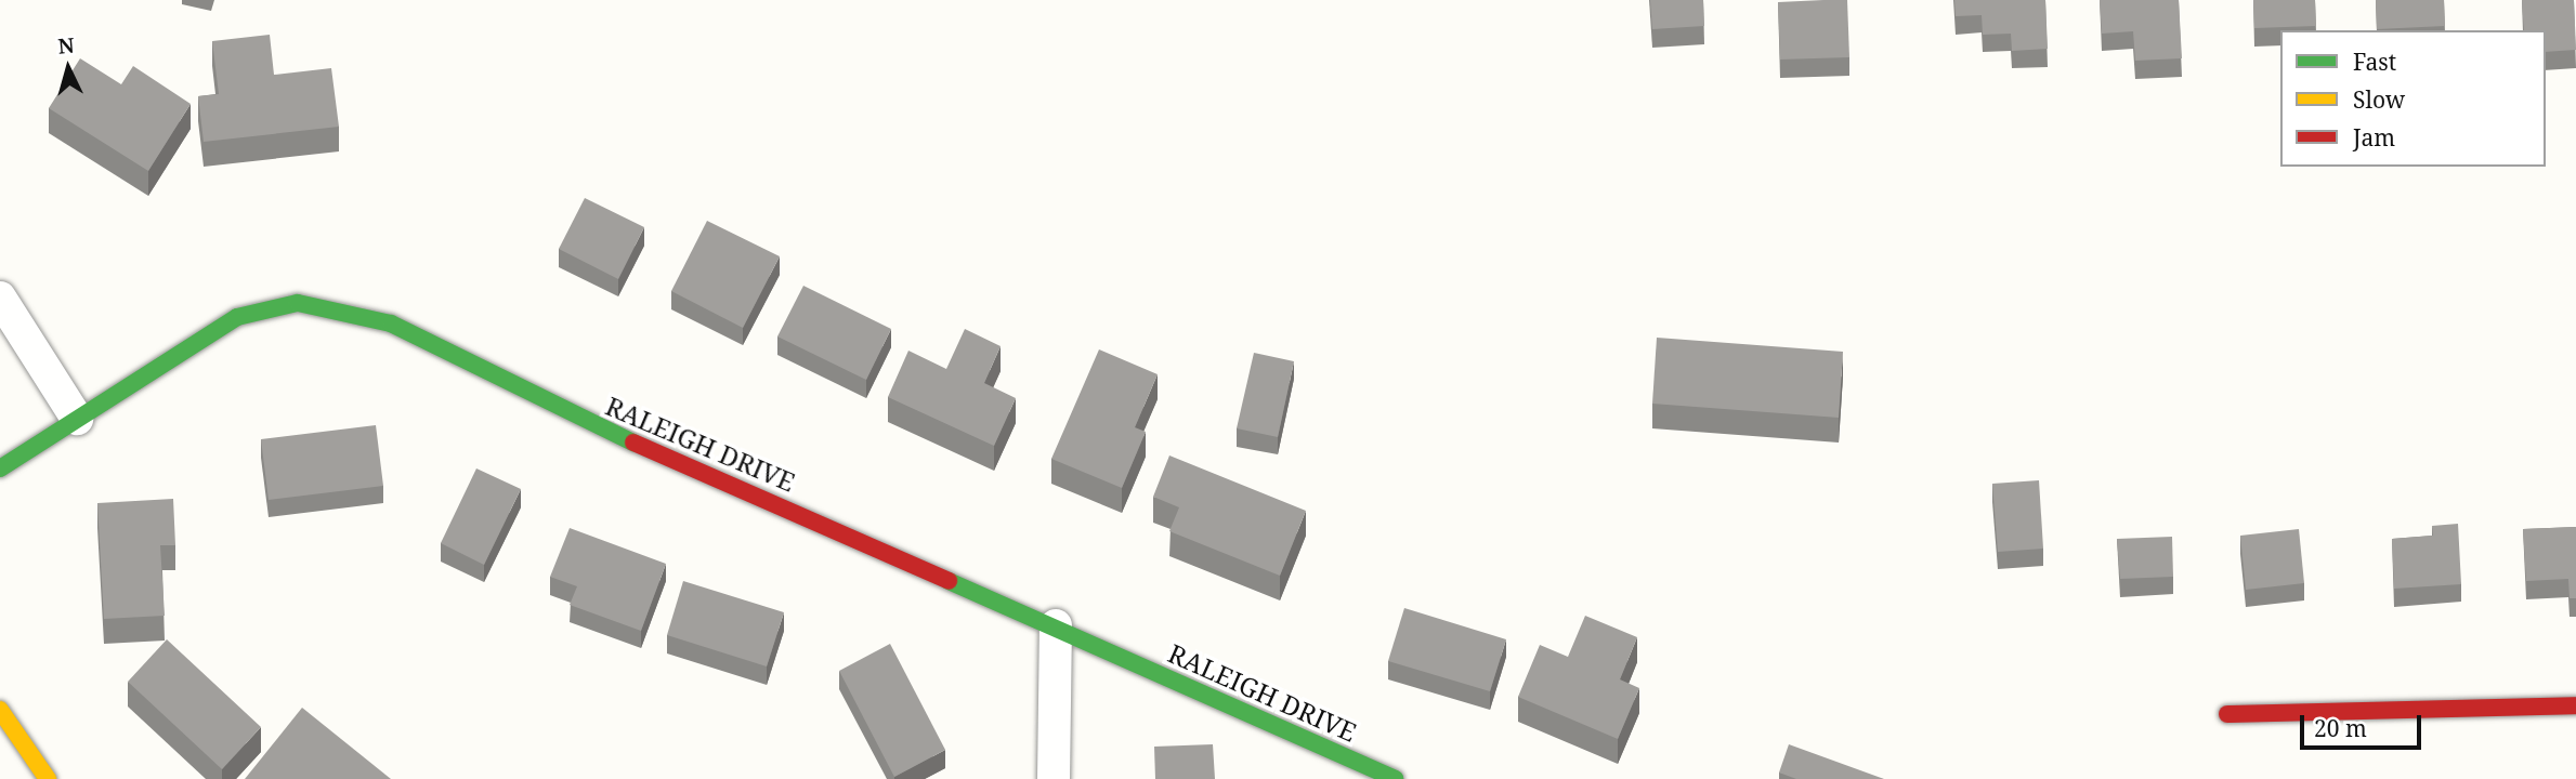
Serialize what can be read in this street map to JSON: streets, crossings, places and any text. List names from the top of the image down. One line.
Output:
{"streets":{"street":["RALEIGH DRIVE"]},"legend":["Fast","Slow","Jam"],"scale_bar":"20 m","north":"top"}
